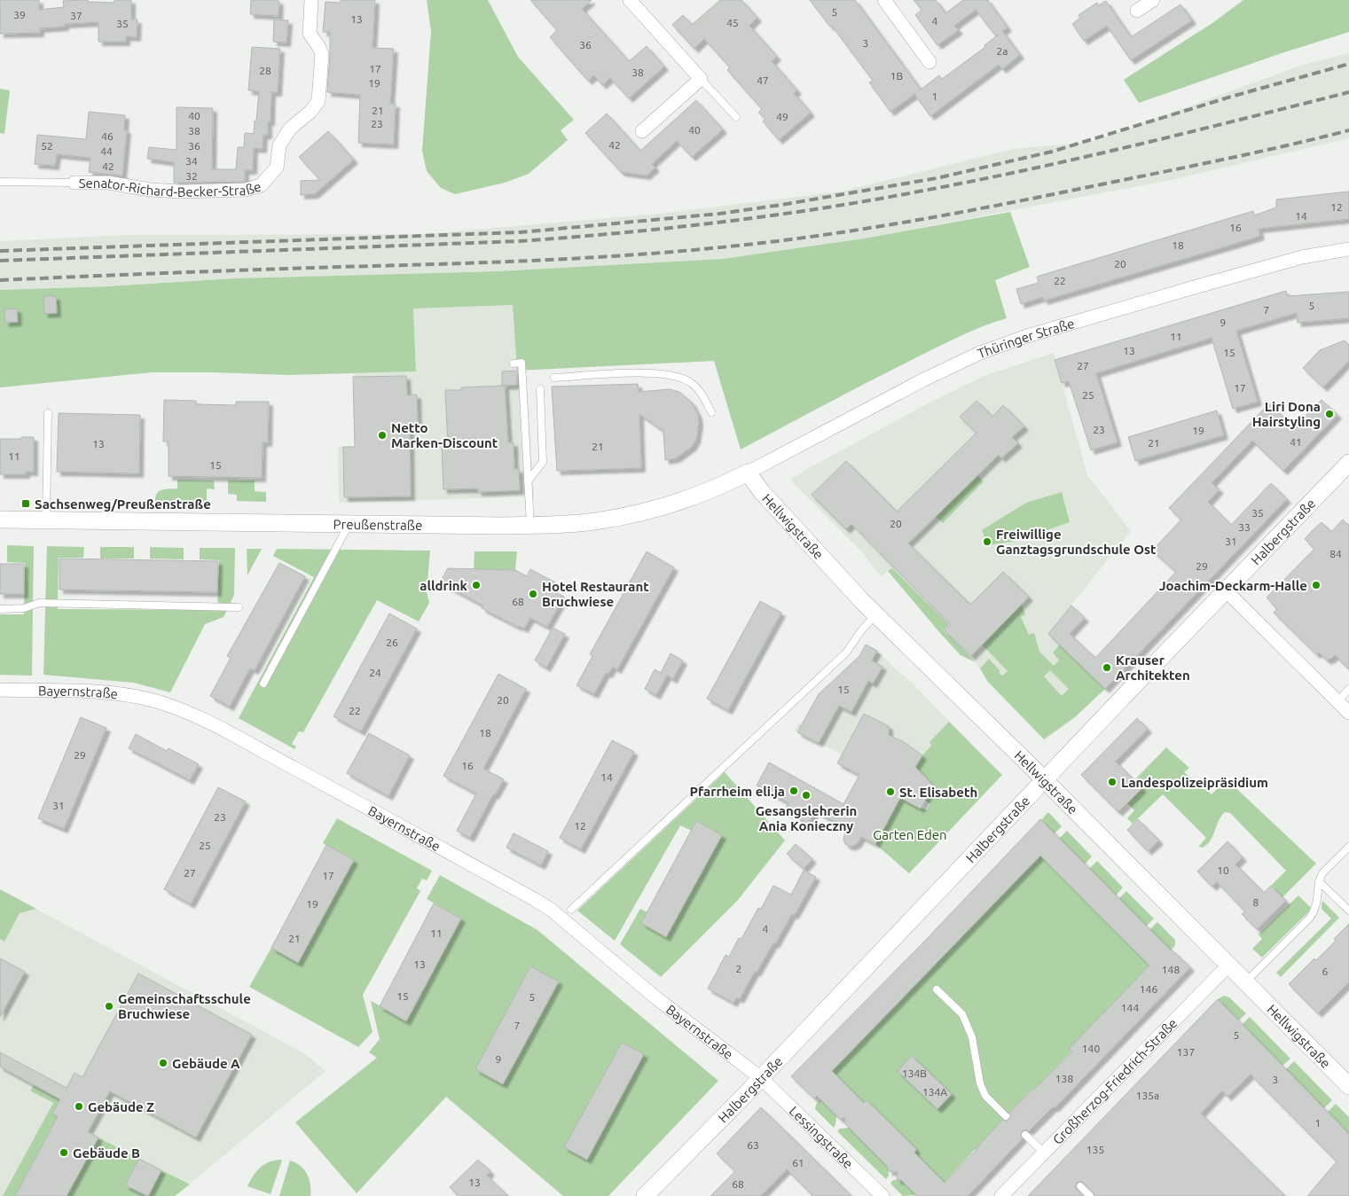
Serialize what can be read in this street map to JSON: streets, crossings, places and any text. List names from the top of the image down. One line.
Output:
{"streets":{"street":["Senator-Richard-Becker-Straße","Thüringer Straße","Preußenstraße","Hellwigstraße","Halbergstraße","Bayernstraße","Großherzog-Friedrich-Straße","Lessingstraße"]},"crossings":[["Thüringer Straße","Preußenstraße"],["Thüringer Straße","Hellwigstraße"],["Preußenstraße","Hellwigstraße"],["Hellwigstraße","Halbergstraße"],["Hellwigstraße","Großherzog-Friedrich-Straße"],["Halbergstraße","Bayernstraße"],["Halbergstraße","Lessingstraße"],["Bayernstraße","Lessingstraße"]],"parks":["Garten Eden"],"places":{"other":["Liri Dona Hairstyling","Netto Marken-Discount","Freiwillige Ganztagsgrundschule Ost","alldrink","Joachim-Deckarm-Halle","Hotel Restaurant Bruchwiese","Krauser Architekten","Landespolizeipräsidium","Pfarrheim eli.ja","St. Elisabeth","Gesangslehrerin Ania Konieczny","Gemeinschaftsschule Bruchwiese","Gebäude A","Gebäude Z","Gebäude B"],"transit":["Sachsenweg/Preußenstraße"]},"house_numbers":["5","39","37","13","4","45","35","3","36","2a","17","28","38","1B","47","19","1","21","40","49","23","40","38","46","42","52","36","44","34","42","32","12","14","16","18","20","22","5","7","9","11","13","15","27","17","25","23","19","41","21","13","21","11","15","35","20","33","31","84","29","68","26","24","15","20","22","18","29","16","14","31","23","12","25","10","27","17","8","19","4","11","21","13","2","148","6","146","15","5","144","7","5","140","137","9","134B","138","3","134A","135a","1","63","135","61","13","68"]}
